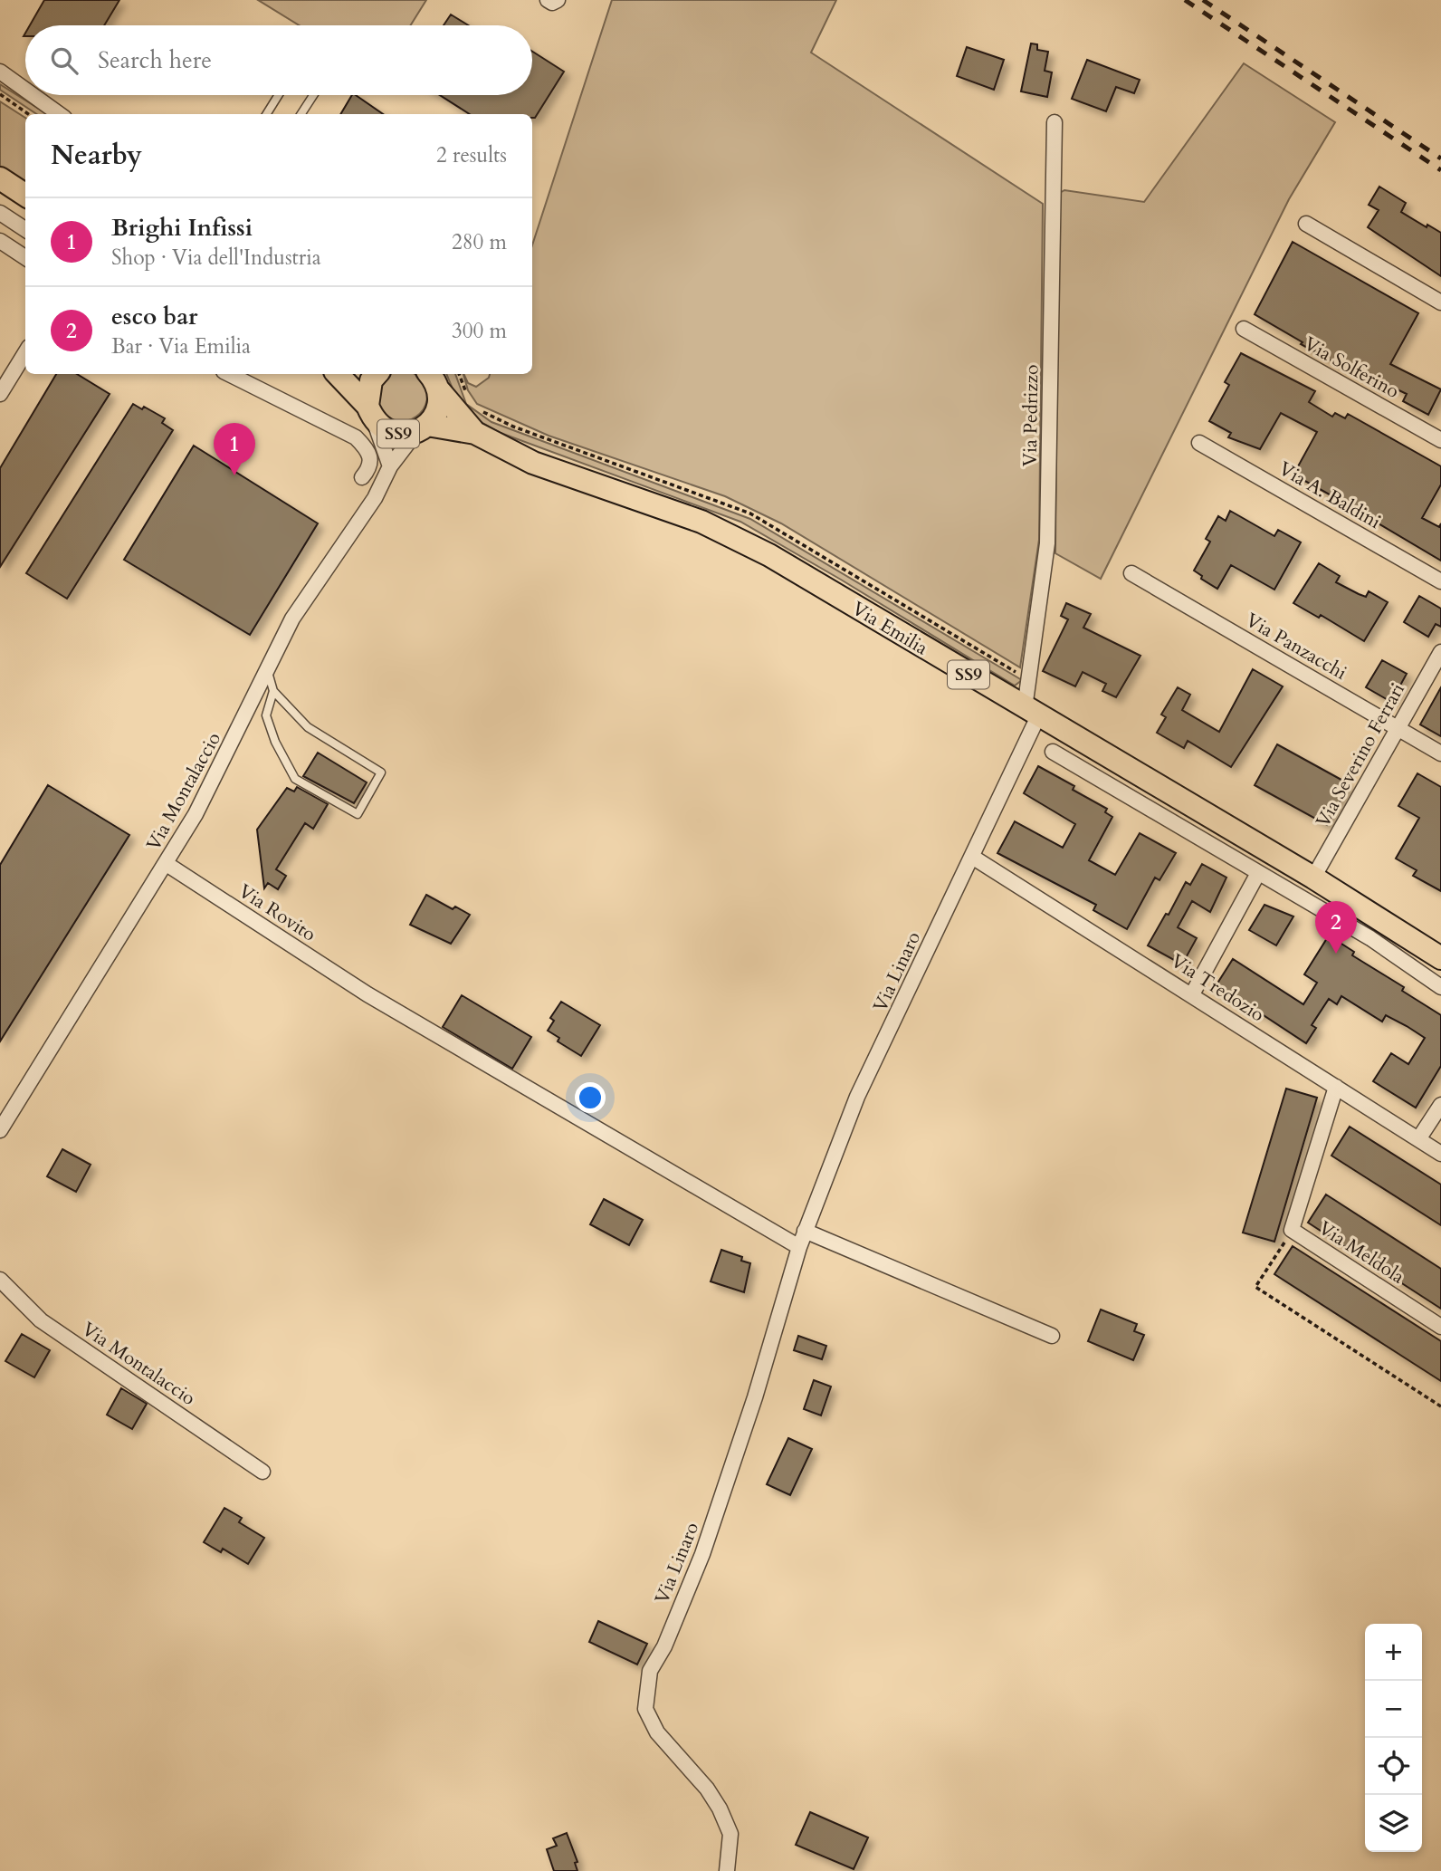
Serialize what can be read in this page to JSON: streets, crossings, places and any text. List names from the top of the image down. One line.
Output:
{"streets":{"main road":["SS9","Via Emilia"],"street":["Via Solferino","Via Pedrizzo","Via A. Baldini","Via Panzacchi","Via Severino Ferrari","Via Montalaccio","Via Rovito","Via Linaro","Via Tredozio","Via Meldola"]},"crossings":[["Via Pedrizzo","Via Emilia"],["Via Pedrizzo","Via Linaro"],["SS9","Via Emilia"],["SS9","Via Montalaccio"],["Via Emilia","Via Severino Ferrari"],["Via Emilia","Via Montalaccio"],["Via Emilia","Via Linaro"],["Via Panzacchi","Via Severino Ferrari"],["Via Montalaccio","Via Rovito"],["Via Rovito","Via Linaro"],["Via Linaro","Via Tredozio"],["Via Tredozio","Via Meldola"]],"page":{"search":"Search here","heading":["Nearby","2 results"],"list":[{"mark":"1","name":"Brighi Infissi","note":"Shop · Via dell'Industria","value":"280 m"},{"mark":"2","name":"esco bar","note":"Bar · Via Emilia","value":"300 m"}],"pins":["1","2"],"map_buttons":["+","−"]}}
